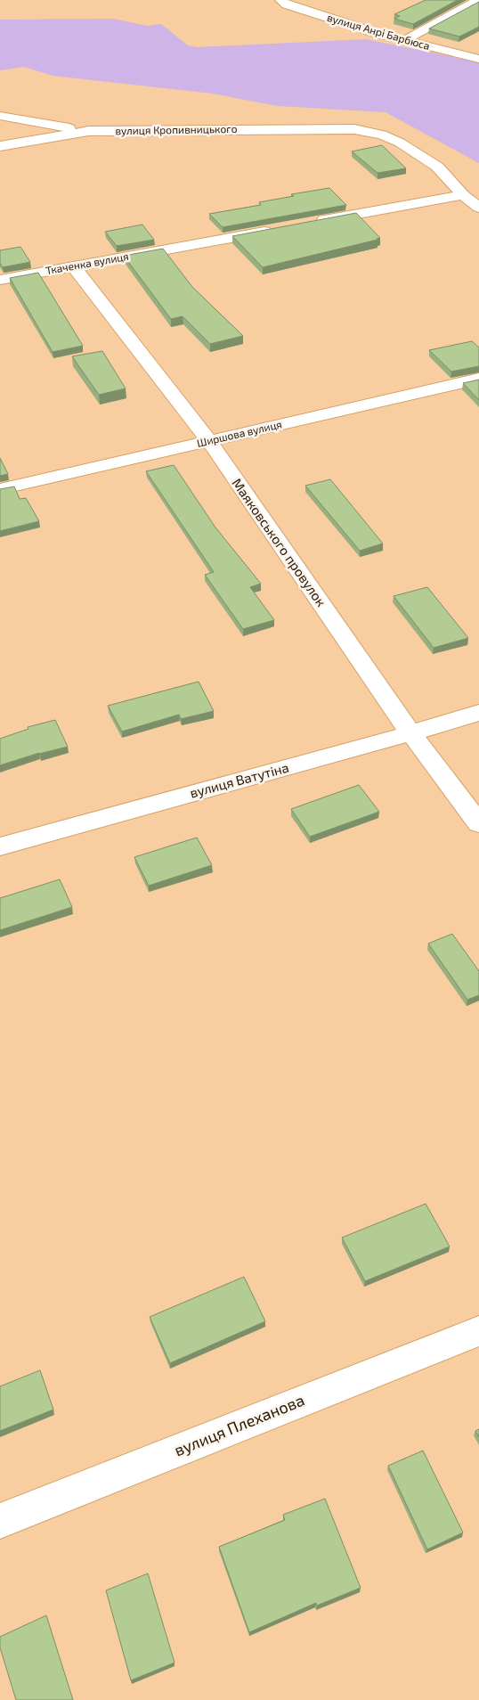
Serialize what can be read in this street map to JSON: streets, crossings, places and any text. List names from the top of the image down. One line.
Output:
{"streets":{"street":["вулиця Анрі Барбюса","вулиця Кропивницького","Ткаченка вулиця","Ширшова вулиця","Маяковського провулок","вулиця Ватутіна","вулиця Плеханова"]},"crossings":[["Ткаченка вулиця","Маяковського провулок"],["Ширшова вулиця","Маяковського провулок"],["Маяковського провулок","вулиця Ватутіна"]]}
